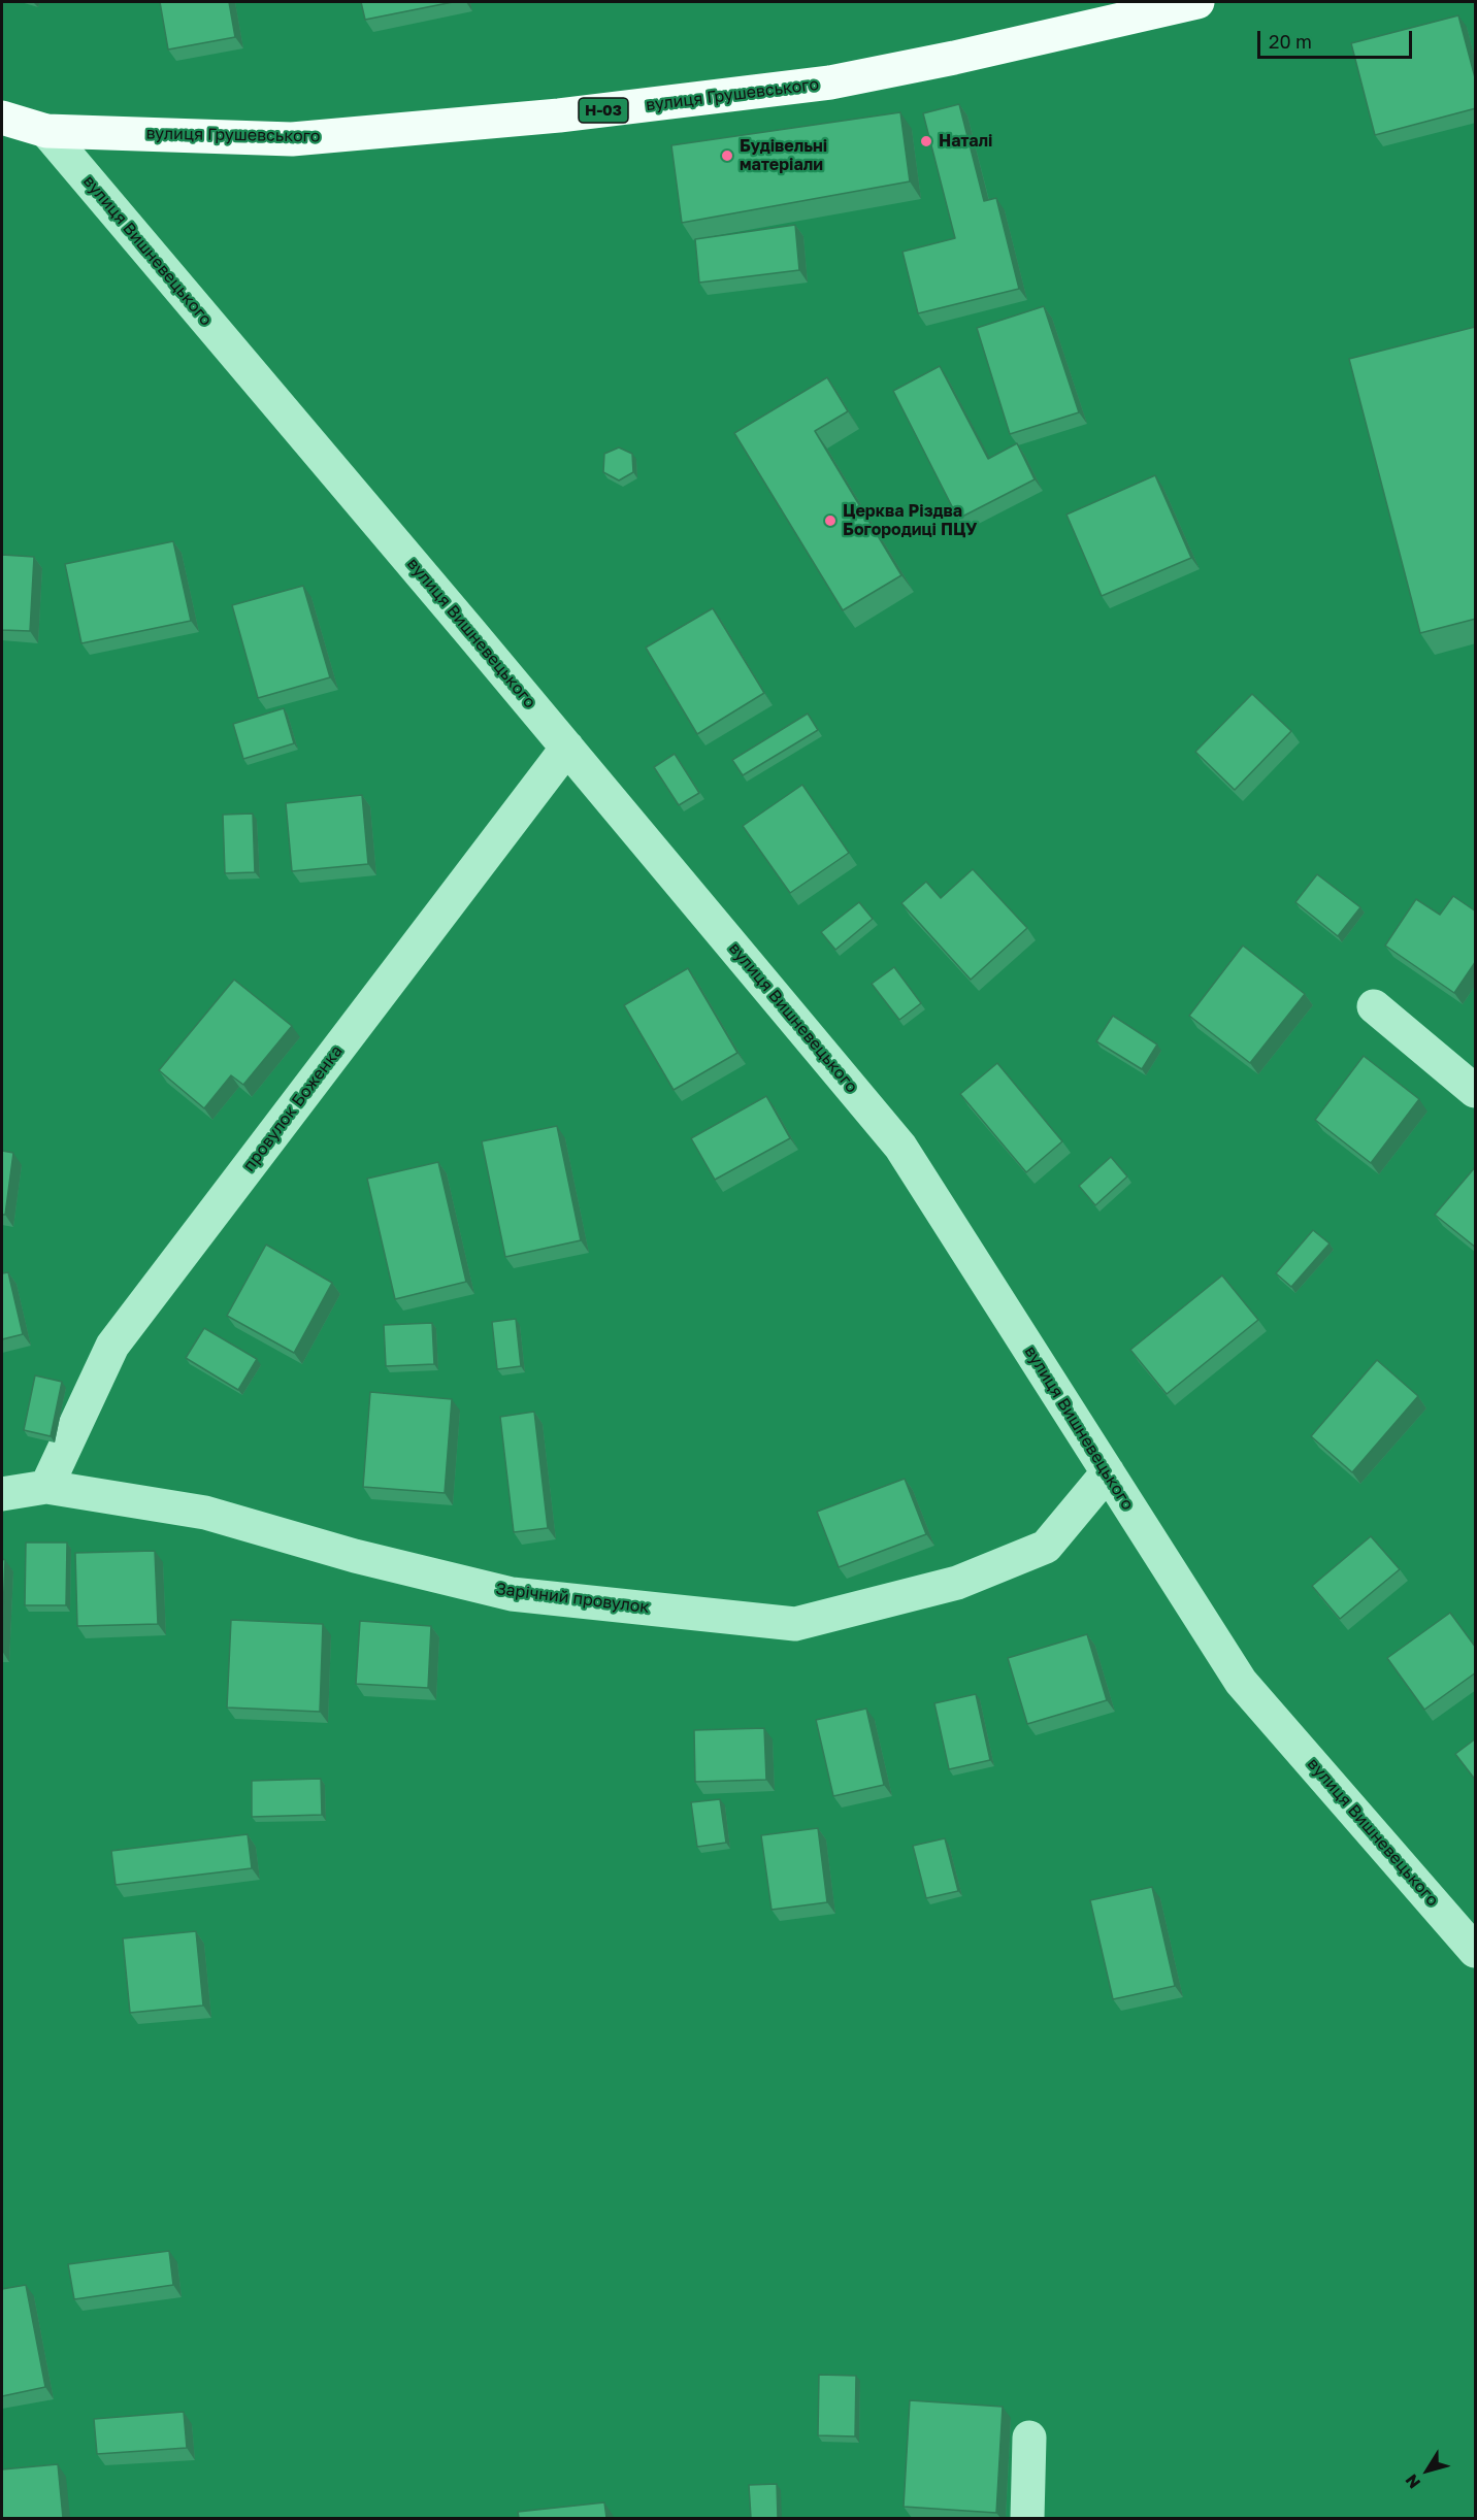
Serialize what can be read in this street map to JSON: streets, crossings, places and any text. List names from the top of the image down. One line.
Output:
{"streets":{"main road":["вулиця Грушевського","Н-03"],"street":["вулиця Вишневецького","провулок Боженка","Зарічний провулок"]},"crossings":[["вулиця Грушевського","вулиця Вишневецького"],["вулиця Вишневецького","провулок Боженка"],["вулиця Вишневецького","Зарічний провулок"],["провулок Боженка","Зарічний провулок"]],"places":["Наталі","Будівельні матеріали","Церква Різдва Богородиці ПЦУ"],"scale_bar":"20 m","north":"bottom left"}
